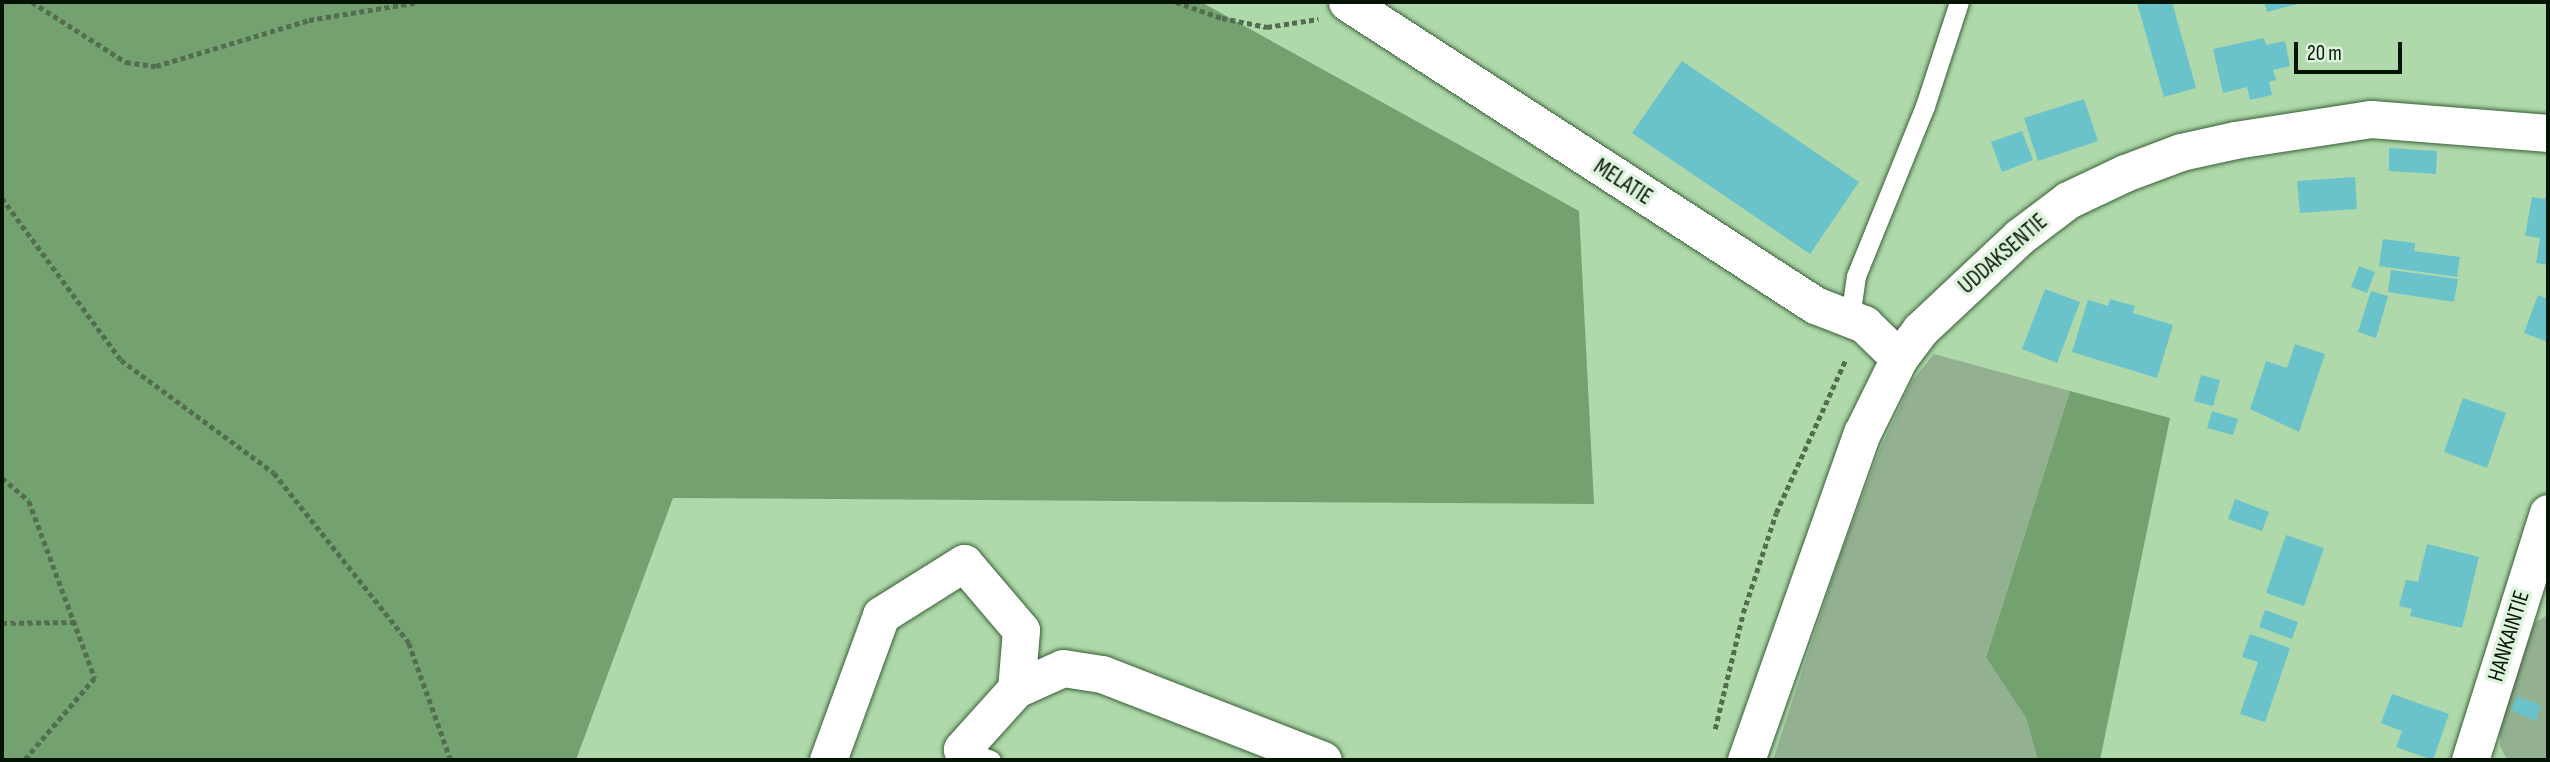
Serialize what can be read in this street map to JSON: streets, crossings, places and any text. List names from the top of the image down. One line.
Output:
{"streets":{"street":["MELATIE","UDDAKSENTIE","HANKAINTIE"]},"crossings":[["MELATIE","UDDAKSENTIE"]],"scale_bar":"20 m"}
